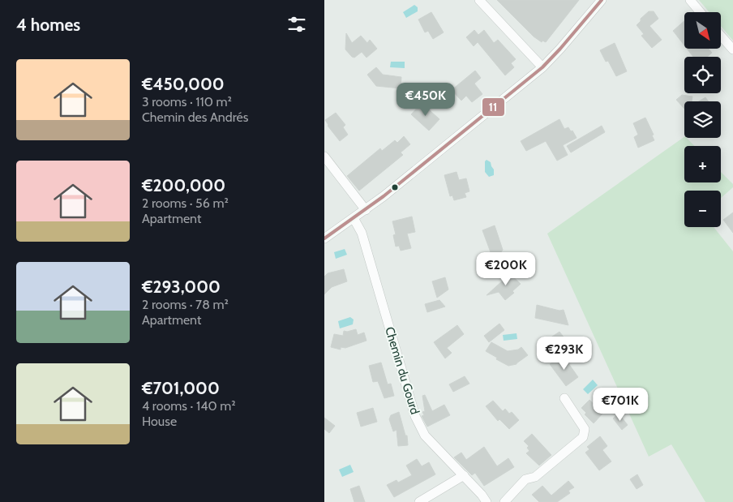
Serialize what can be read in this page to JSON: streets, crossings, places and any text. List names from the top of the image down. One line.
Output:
{"streets":{"street":["Chemin du Gourd"]},"lines":["transit line 11"],"north":"bottom right","page":{"heading":"4 homes","map_buttons":["+","−"],"list":[{"name":"€450,000","note":"3 rooms · 110 m² · Chemin des Andrés"},{"name":"€200,000","note":"2 rooms · 56 m² · Apartment"},{"name":"€293,000","note":"2 rooms · 78 m² · Apartment"},{"name":"€701,000","note":"4 rooms · 140 m² · House"}],"price":["€450K","€200K","€293K","€701K"]}}
